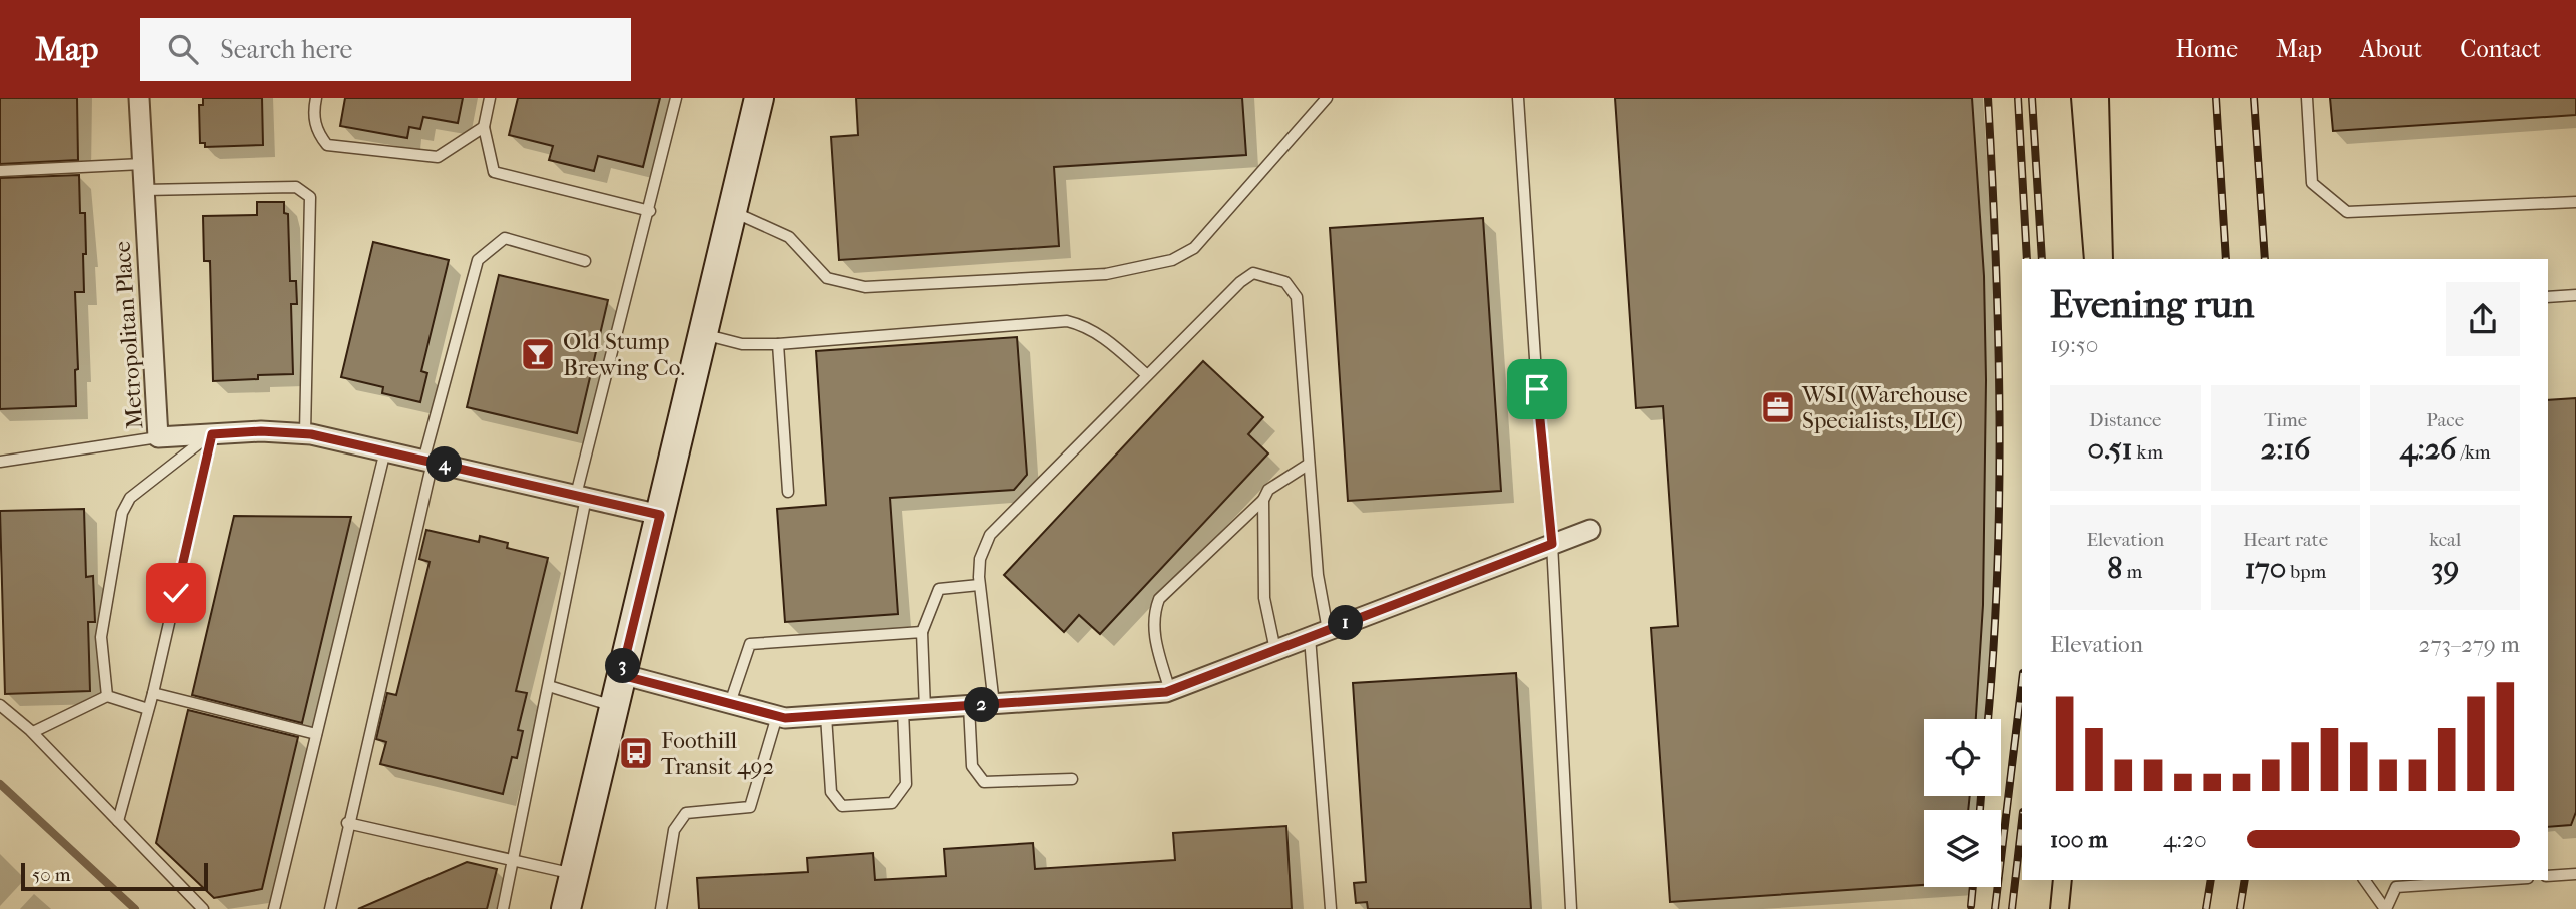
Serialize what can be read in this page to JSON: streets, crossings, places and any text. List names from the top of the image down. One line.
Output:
{"streets":{"street":["Metropolitan Place"]},"places":{"bar":["Old Stump Brewing Co."],"office":["WSI (Warehouse Specialists, LLC)"],"bus stop":["Foothill Transit 492"]},"scale_bar":"50 m","page":{"header":"Map","search":"Search here","nav":["Home","Map","About","Contact"],"heading":["Evening run","19:50"],"stats":[["Distance","0.51 km"],["Time","2:16"],["Pace","4:26 /km"],["Elevation","8 m"],["Heart rate","170 bpm"],["kcal","39"]],"pins":["4","1","3","2"],"chart":["Elevation","273–279 m"],"list":[{"name":"100 m","note":"4:20"}],"scale":"50 m"}}
